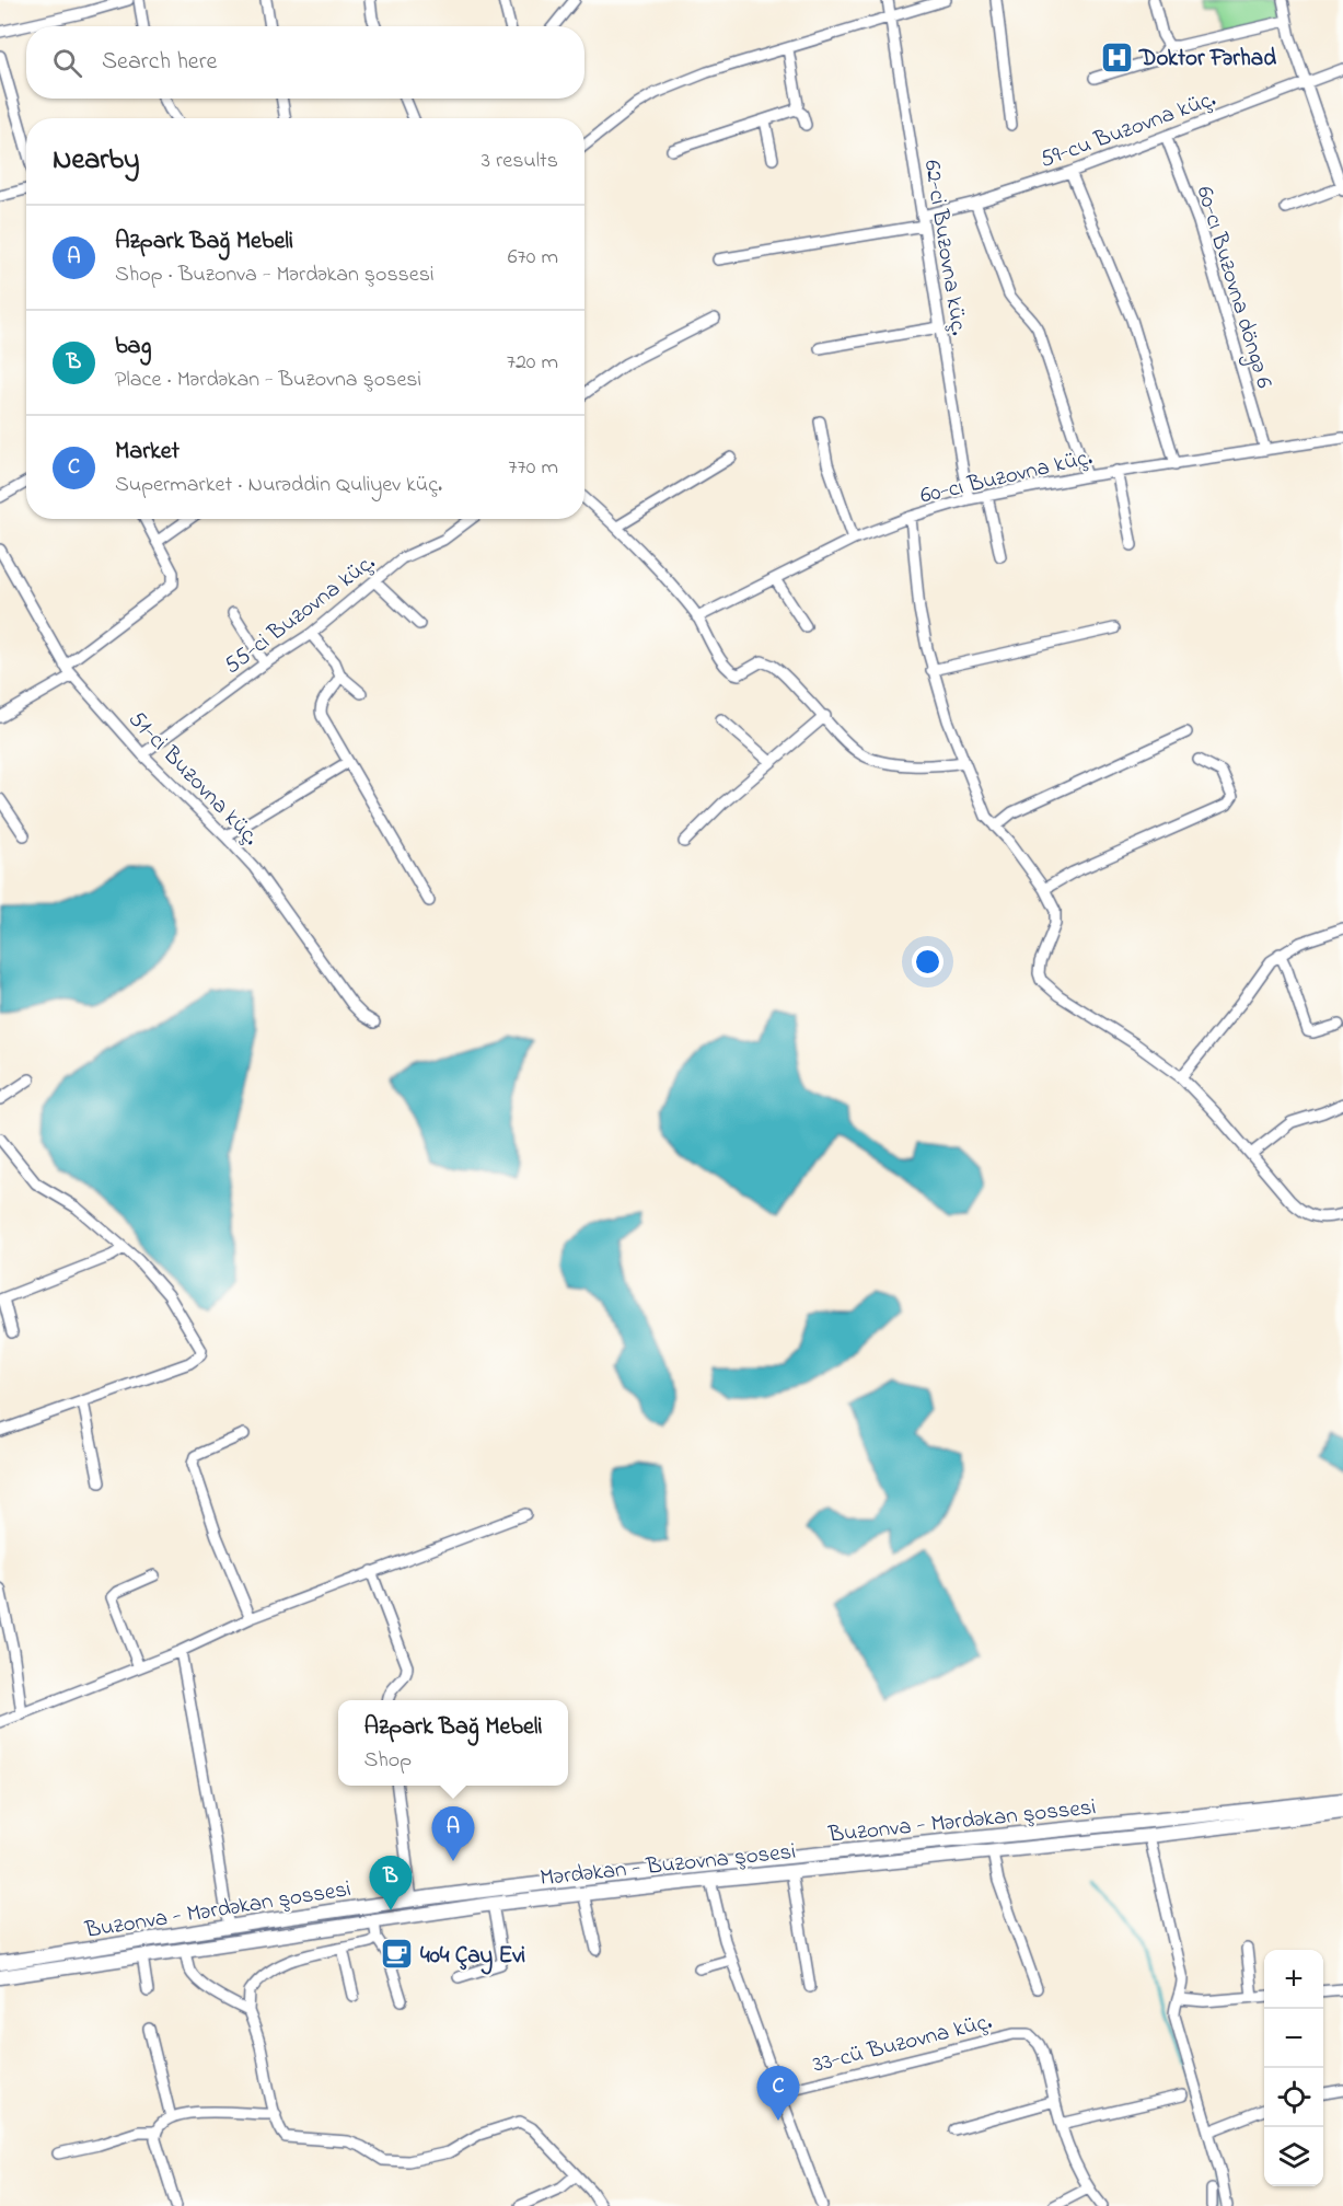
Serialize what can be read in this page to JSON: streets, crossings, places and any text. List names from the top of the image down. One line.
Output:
{"streets":{"main road":["Buzonva - Mərdəkan şossesi","Mərdəkan - Buzovna şosesi"],"street":["59-cu Buzovna küç.","62-ci Buzovna küç.","60-cı Buzovna döngə 6","60-cı Buzovna küç.","55-ci Buzovna küç.","51-ci Buzovna küç.","33-cü Buzovna küç."]},"crossings":[["59-cu Buzovna küç.","62-ci Buzovna küç."],["59-cu Buzovna küç.","60-cı Buzovna döngə 6"],["62-ci Buzovna küç.","60-cı Buzovna küç."],["60-cı Buzovna döngə 6","60-cı Buzovna küç."],["55-ci Buzovna küç.","51-ci Buzovna küç."]],"places":{"hospital":["Doktor Fərhad"],"cafe":["404 Çay Evi"]},"page":{"search":"Search here","heading":["Nearby","3 results"],"list":[{"mark":"A","name":"Azpark Bağ Mebeli","note":"Shop · Buzonva - Mərdəkan şossesi","value":"670 m"},{"mark":"B","name":"bag","note":"Place · Mərdəkan - Buzovna şosesi","value":"720 m"},{"mark":"C","name":"Market","note":"Supermarket · Nurəddin Quliyev küç.","value":"770 m"}],"popup":["Azpark Bağ Mebeli","Shop"],"pins":["A","B","C"],"map_buttons":["+","−"]}}
